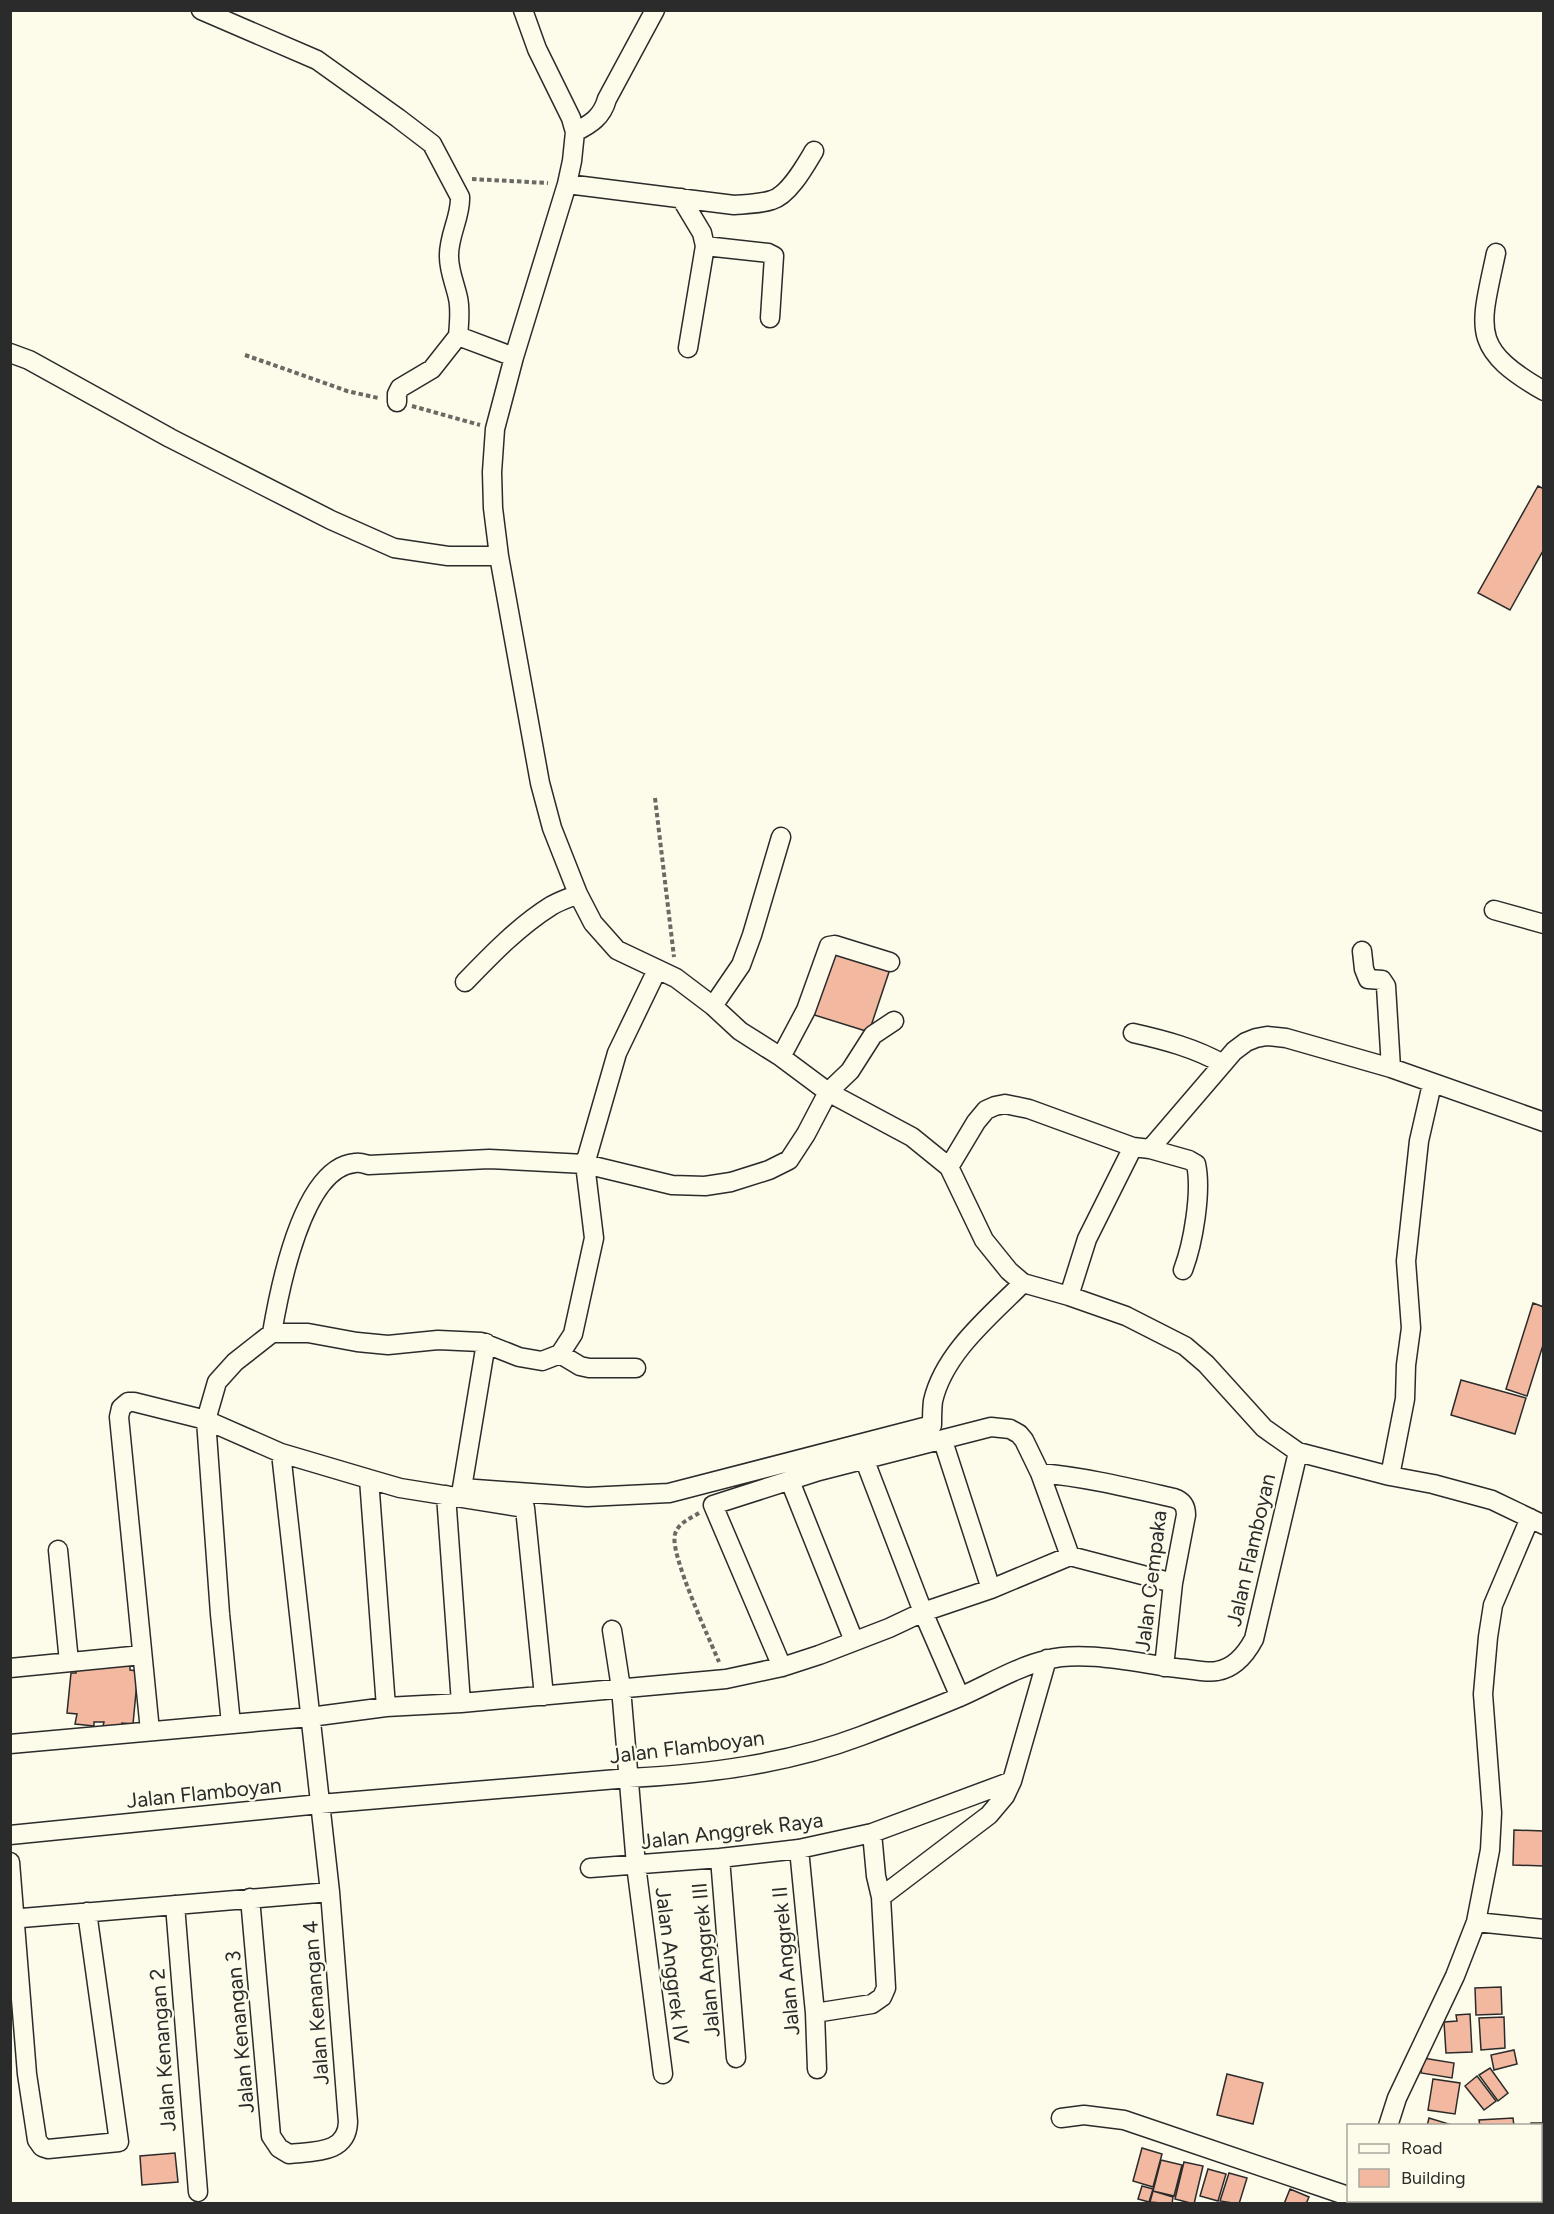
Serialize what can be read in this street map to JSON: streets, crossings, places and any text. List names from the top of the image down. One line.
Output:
{"streets":{"street":["Jalan Flamboyan","Jalan Cempaka","Jalan Anggrek Raya","Jalan Anggrek III","Jalan Anggrek II","Jalan Anggrek IV","Jalan Kenangan 4","Jalan Kenangan 3","Jalan Kenangan 2"]},"crossings":[["Jalan Flamboyan","Jalan Cempaka"],["Jalan Flamboyan","Jalan Anggrek IV"],["Jalan Flamboyan","Jalan Kenangan 4"],["Jalan Anggrek Raya","Jalan Anggrek III"],["Jalan Anggrek Raya","Jalan Anggrek II"],["Jalan Anggrek Raya","Jalan Anggrek IV"],["Jalan Kenangan 4","Jalan Kenangan 3"]],"legend":["Road","Building"]}
